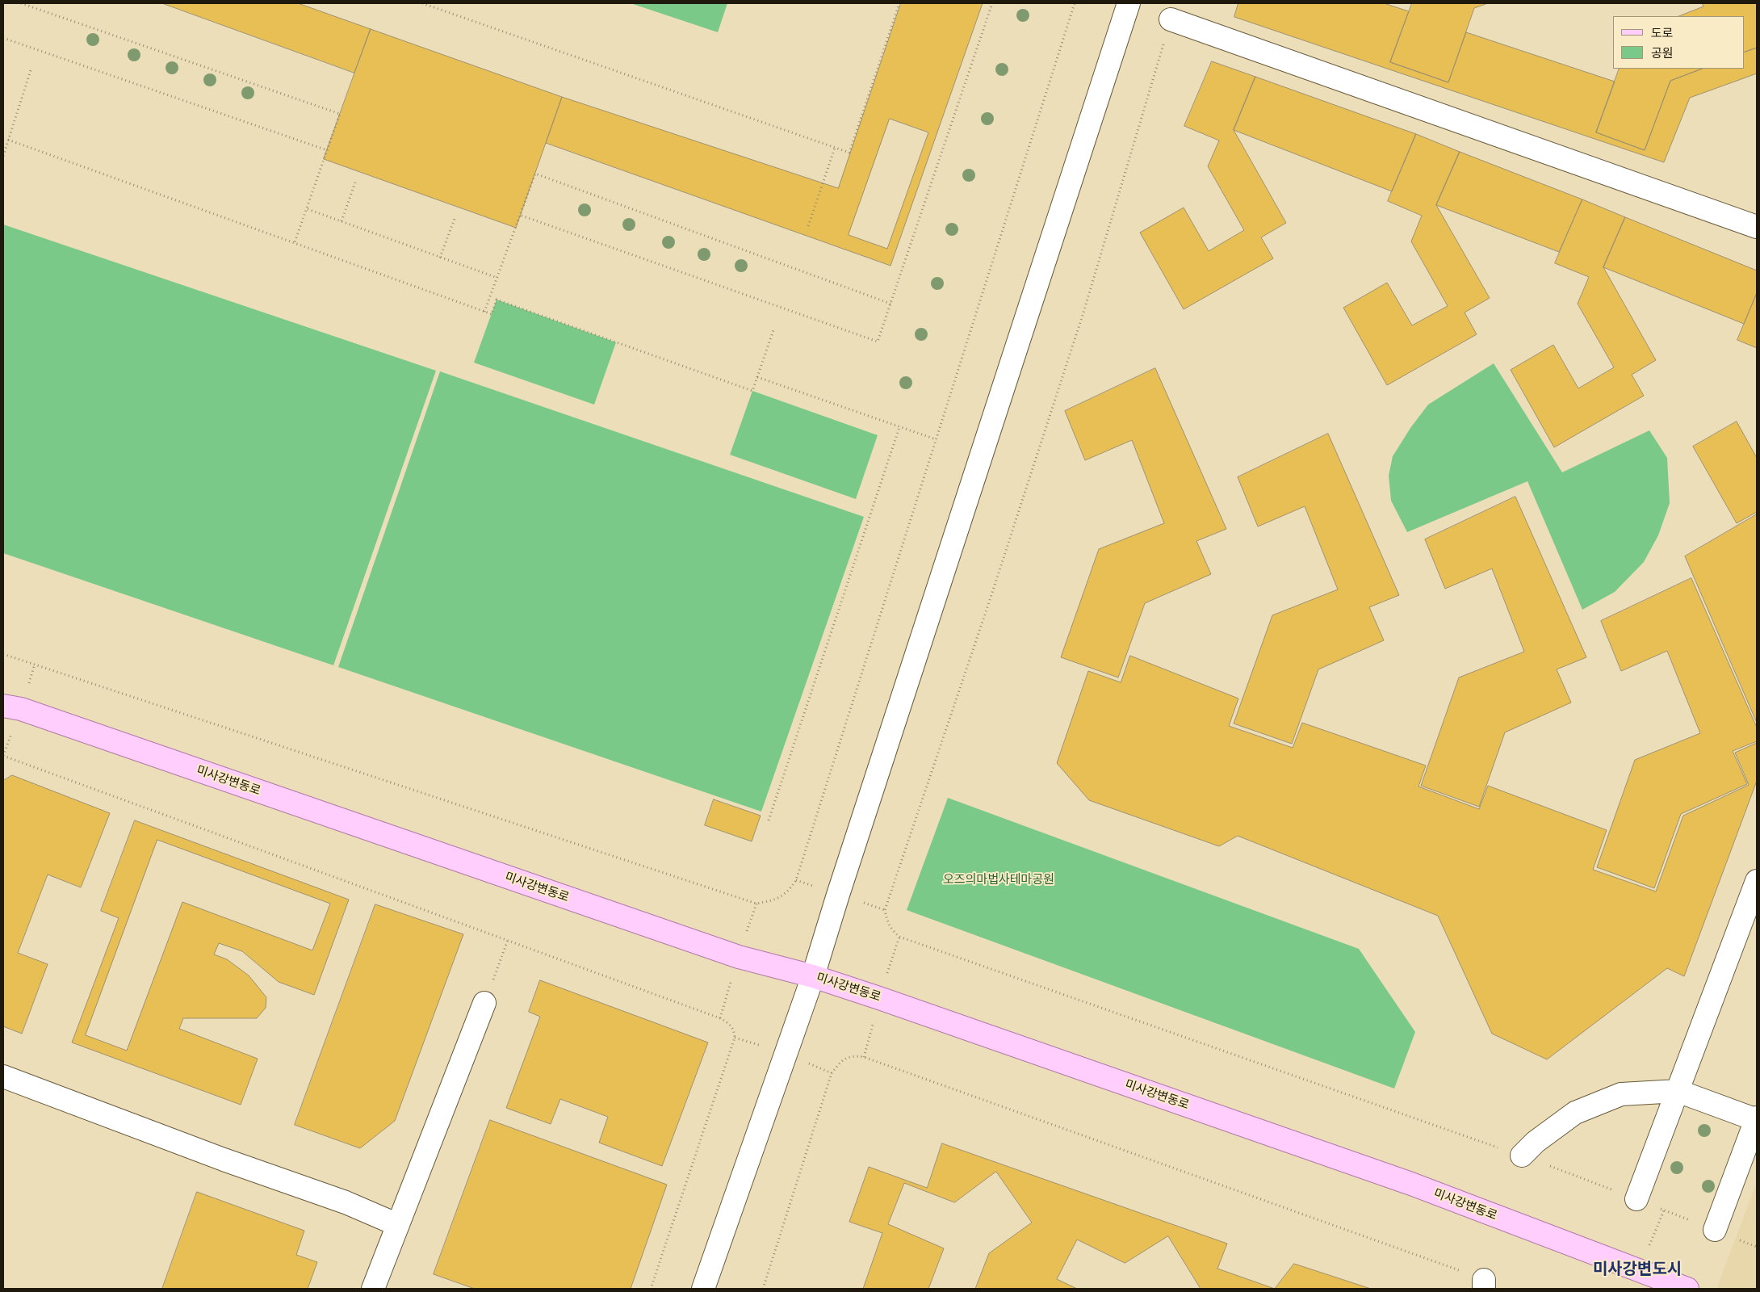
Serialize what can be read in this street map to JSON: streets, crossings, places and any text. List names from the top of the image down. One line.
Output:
{"streets":{"main road":["미사강변동로"]},"districts":["미사강변도시"],"parks":["오즈의마법사테마공원"],"legend":["도로","공원"]}
